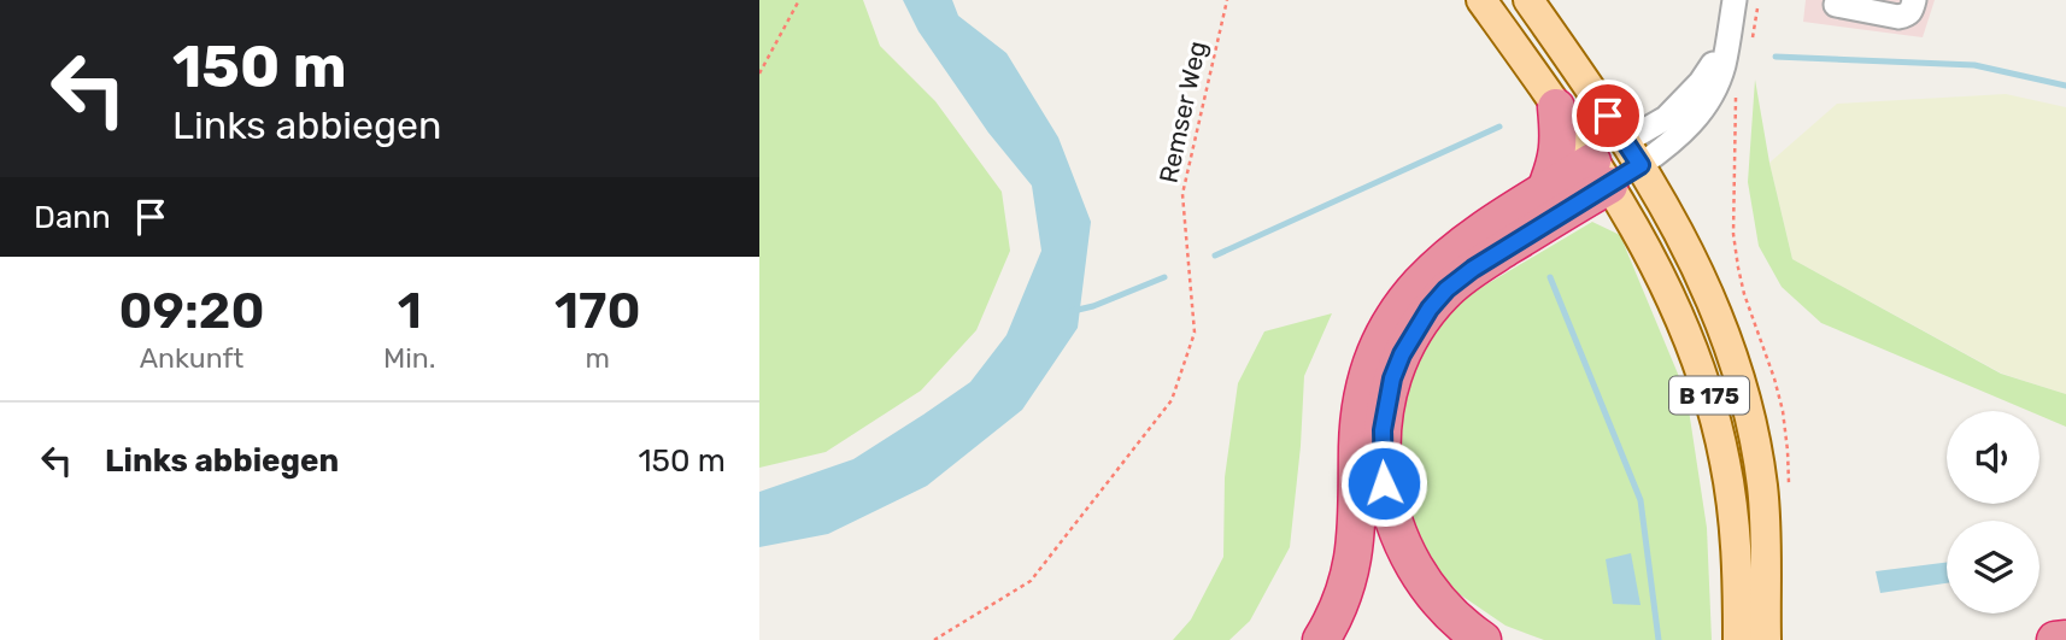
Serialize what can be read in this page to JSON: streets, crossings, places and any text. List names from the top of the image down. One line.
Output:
{"streets":{"main road":["B 175"],"path":["Remser Weg"]},"page":{"turn":["150 m","Links abbiegen"],"then":"Dann","eta":["09:20","Ankunft","1","Min.","170","m"],"list":[{"name":"Links abbiegen","value":"150 m"}]}}
